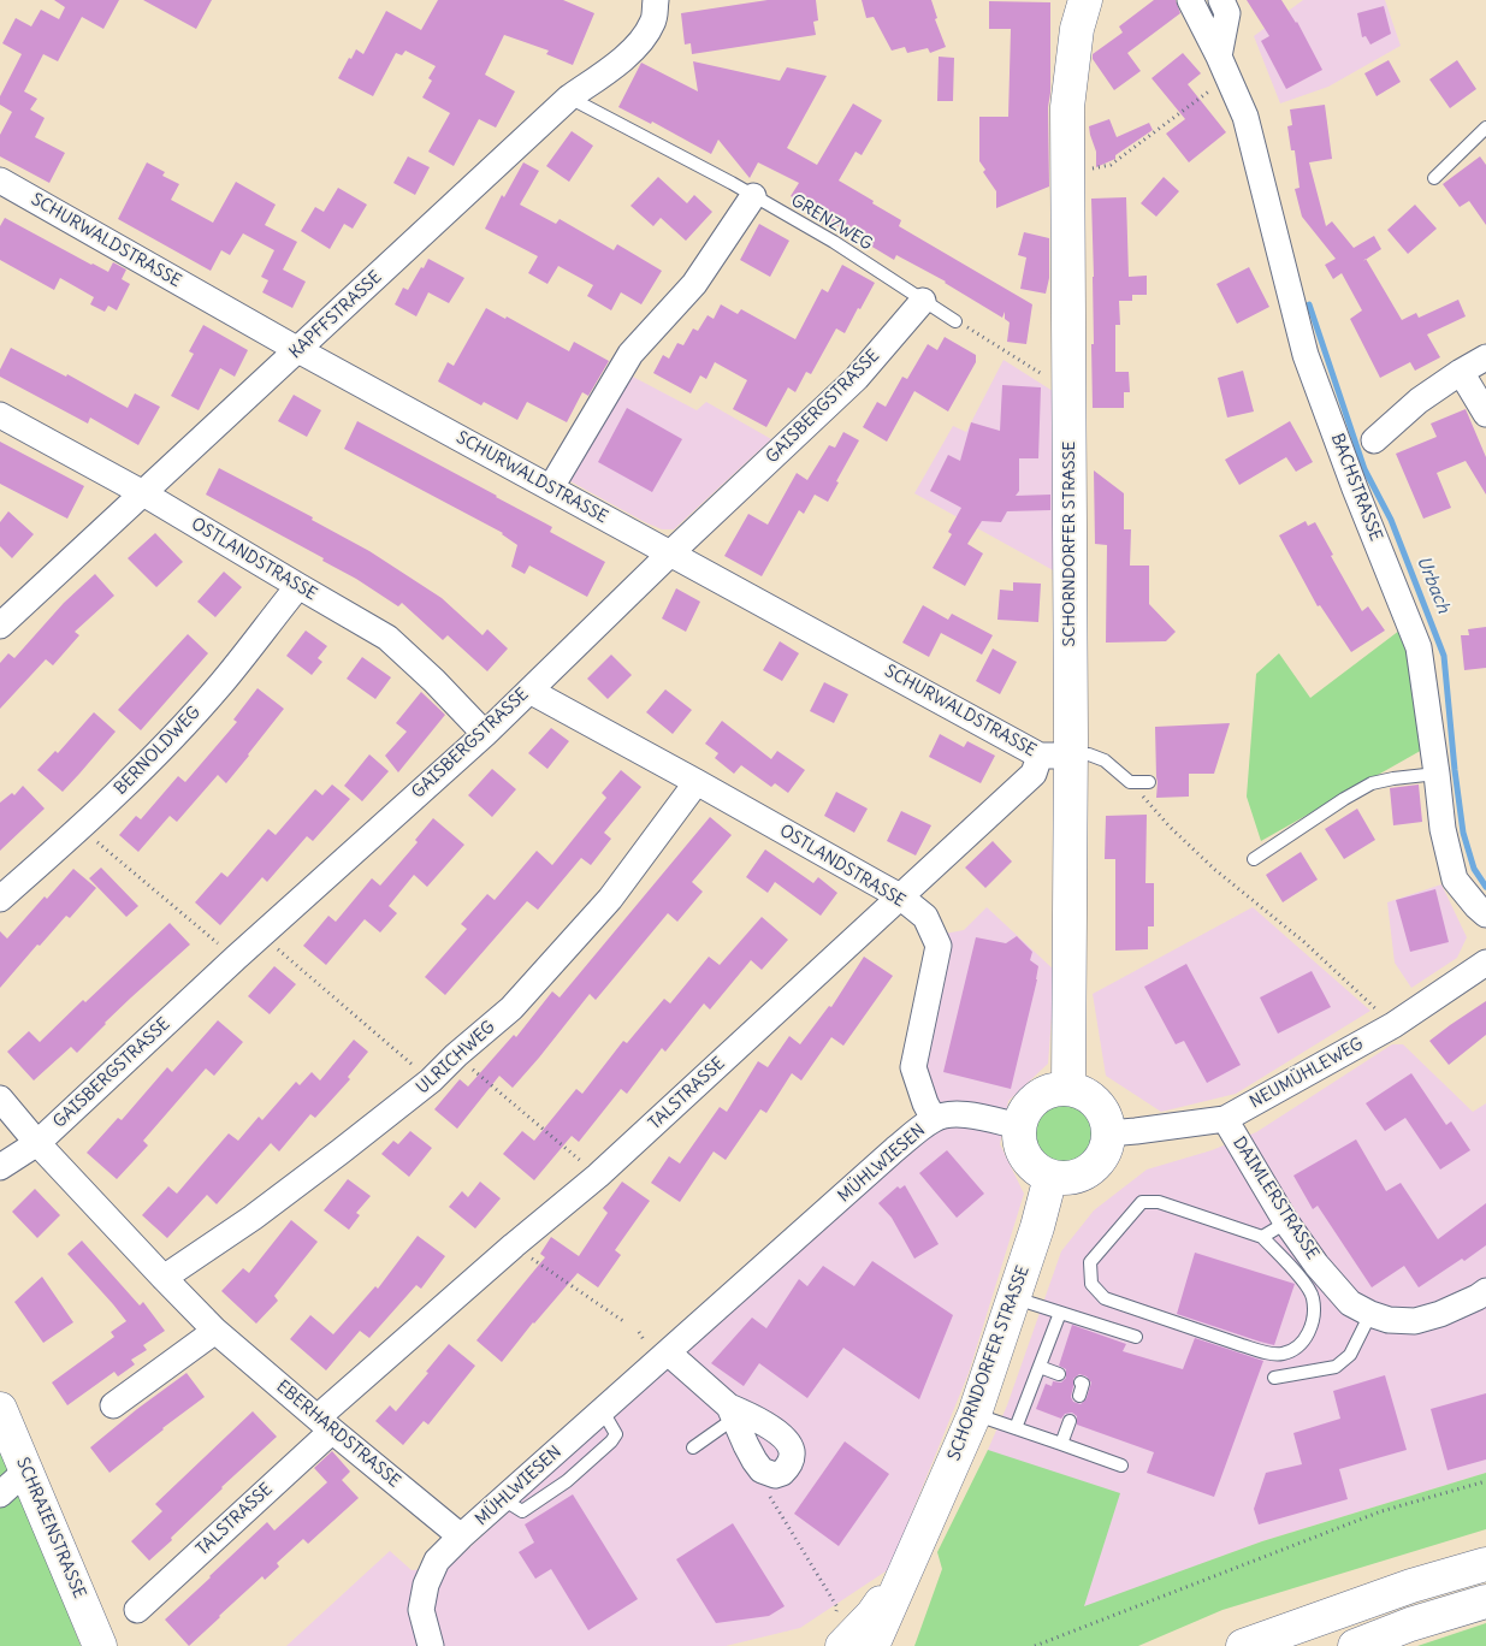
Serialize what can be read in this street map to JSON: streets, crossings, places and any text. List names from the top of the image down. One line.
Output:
{"streets":{"main road":["SCHORNDORFER STRASSE","SCHRAIENSTRASSE"],"street":["SCHURWALDSTRASSE","KAPFFSTRASSE","GAISBERGSTRASSE","BACHSTRASSE","OSTLANDSTRASSE","BERNOLDWEG","ULRICHWEG","NEUMÜHLEWEG","TALSTRASSE","MÜHLWIESEN","DAIMLERSTRASSE","EBERHARDSTRASSE"],"lane":["GRENZWEG"]},"crossings":[["GRENZWEG","KAPFFSTRASSE"],["GRENZWEG","GAISBERGSTRASSE"],["SCHURWALDSTRASSE","KAPFFSTRASSE"],["SCHURWALDSTRASSE","GAISBERGSTRASSE"],["SCHURWALDSTRASSE","SCHORNDORFER STRASSE"],["SCHURWALDSTRASSE","TALSTRASSE"],["KAPFFSTRASSE","OSTLANDSTRASSE"],["GAISBERGSTRASSE","OSTLANDSTRASSE"],["GAISBERGSTRASSE","EBERHARDSTRASSE"],["SCHORNDORFER STRASSE","NEUMÜHLEWEG"],["SCHORNDORFER STRASSE","TALSTRASSE"],["OSTLANDSTRASSE","BERNOLDWEG"],["OSTLANDSTRASSE","ULRICHWEG"],["OSTLANDSTRASSE","TALSTRASSE"],["OSTLANDSTRASSE","MÜHLWIESEN"],["ULRICHWEG","EBERHARDSTRASSE"],["NEUMÜHLEWEG","DAIMLERSTRASSE"],["TALSTRASSE","EBERHARDSTRASSE"],["MÜHLWIESEN","EBERHARDSTRASSE"]],"water":["Urbach"]}
